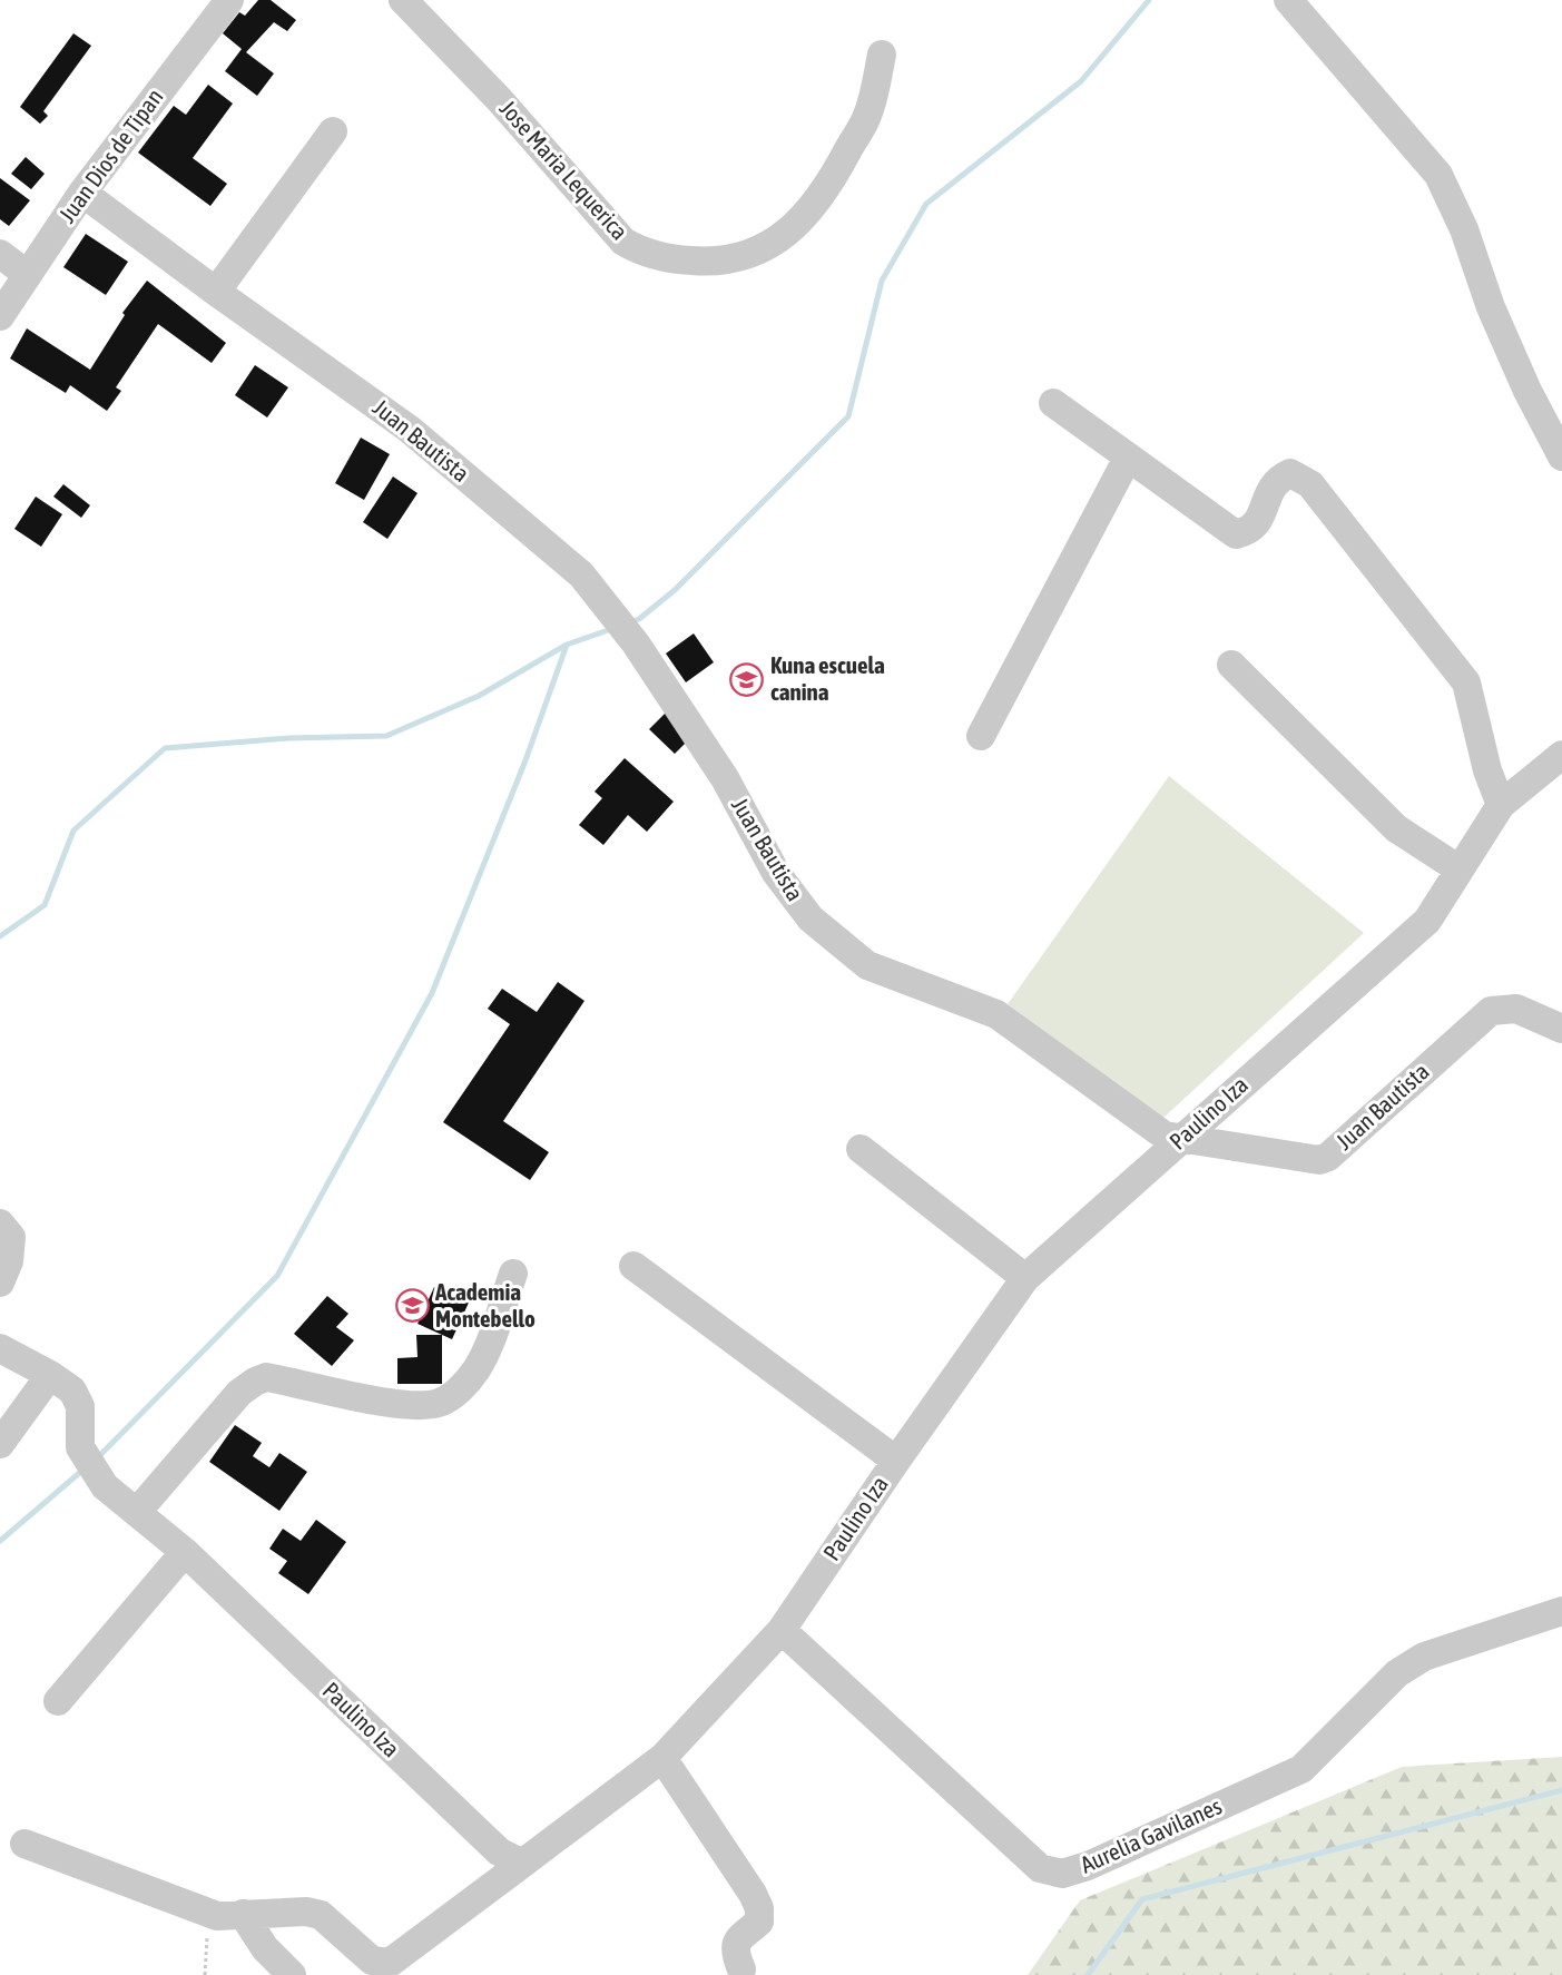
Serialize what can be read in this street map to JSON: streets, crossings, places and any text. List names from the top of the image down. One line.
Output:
{"streets":{"street":["Juan Dios de Tipan","Jose Maria Lequerica","Juan Bautista","Paulino Iza","Aurelia Gavilanes"]},"crossings":[["Juan Dios de Tipan","Juan Bautista"],["Juan Bautista","Paulino Iza"],["Paulino Iza","Aurelia Gavilanes"]],"places":{"school or university":["Kuna escuela canina","Academia Montebello"]}}
